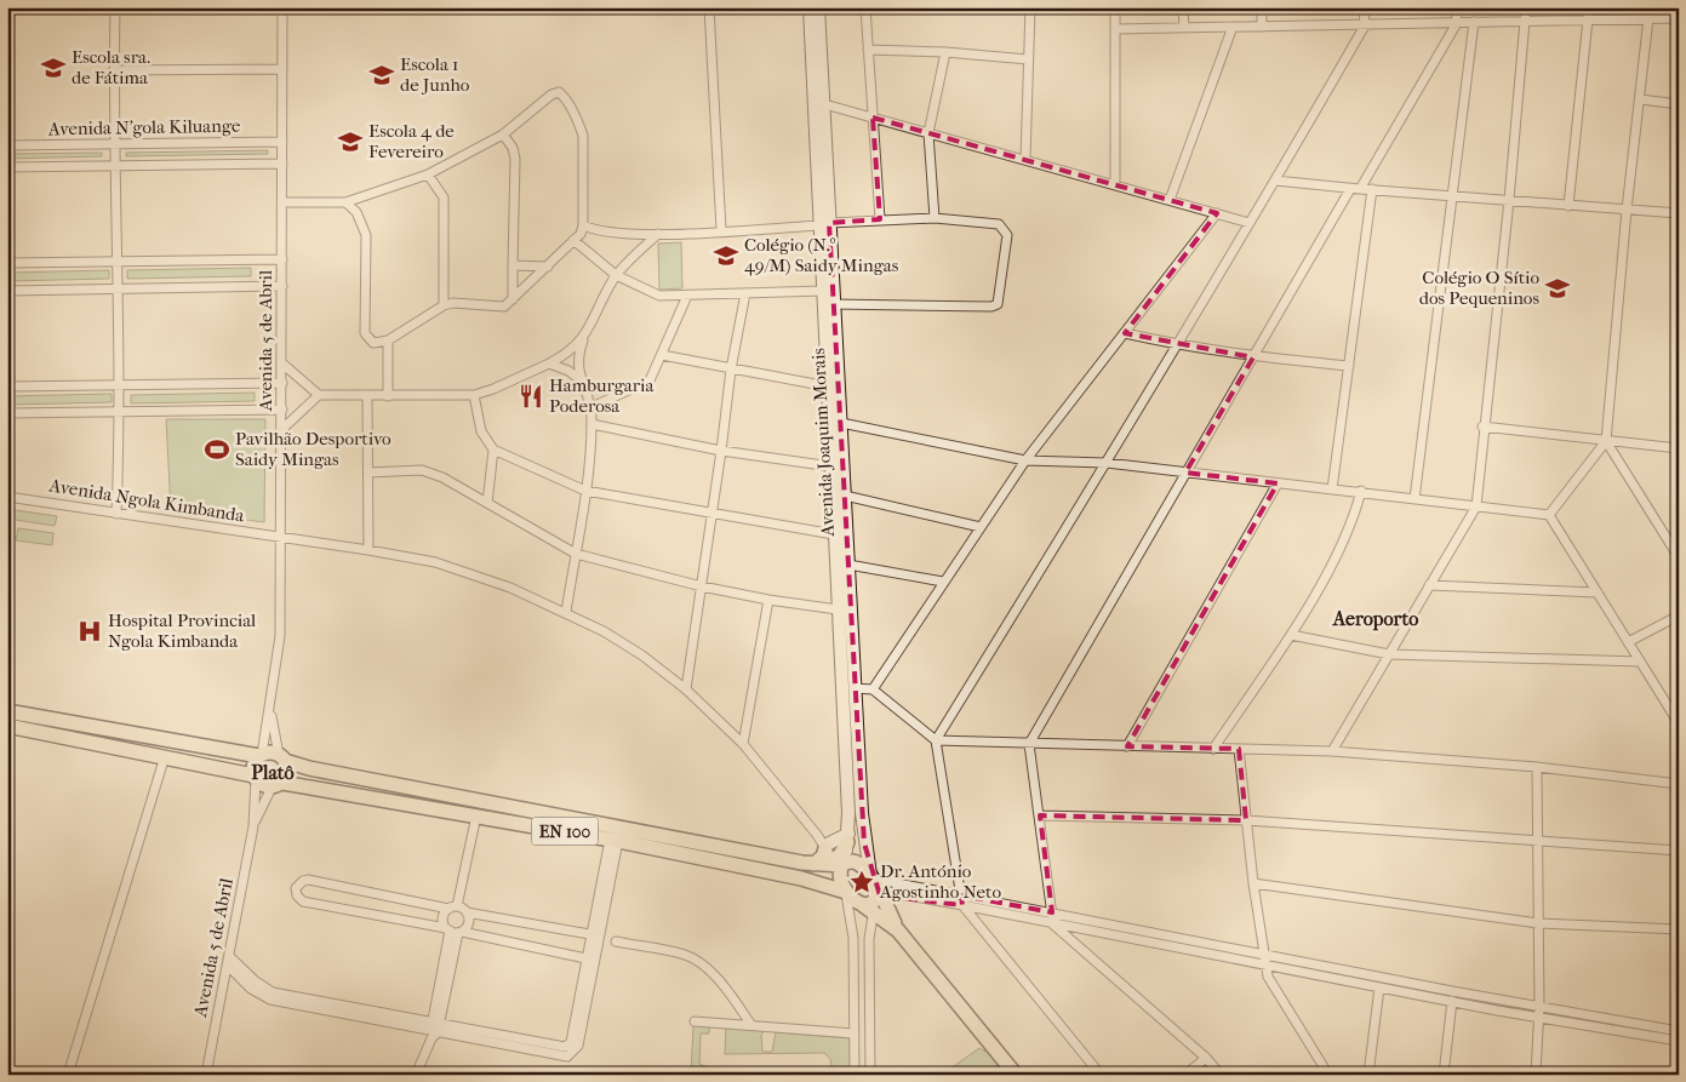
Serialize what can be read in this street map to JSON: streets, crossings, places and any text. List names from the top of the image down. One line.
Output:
{"streets":{"main road":["EN 100"],"street":["Avenida N'gola Kiluange","Avenida 5 de Abril","Avenida Joaquim Morais","Avenida Ngola Kimbanda"]},"crossings":[["Avenida N'gola Kiluange","Avenida 5 de Abril"],["Avenida 5 de Abril","Avenida Ngola Kimbanda"],["Avenida 5 de Abril","EN 100"],["Avenida Joaquim Morais","EN 100"],["Avenida Ngola Kimbanda","EN 100"]],"districts":["Aeroporto","Platô"],"places":{"school or university":["Escola sra. de Fátima","Escola 1 de Junho","Escola 4 de Fevereiro","Colégio (N.º 49/M) Saidy Mingas","Colégio O Sítio dos Pequeninos"],"restaurant":["Hamburgaria Poderosa"],"sports":["Pavilhão Desportivo Saidy Mingas"],"hospital":["Hospital Provincial Ngola Kimbanda"],"place":["Dr. António Agostinho Neto"]}}
